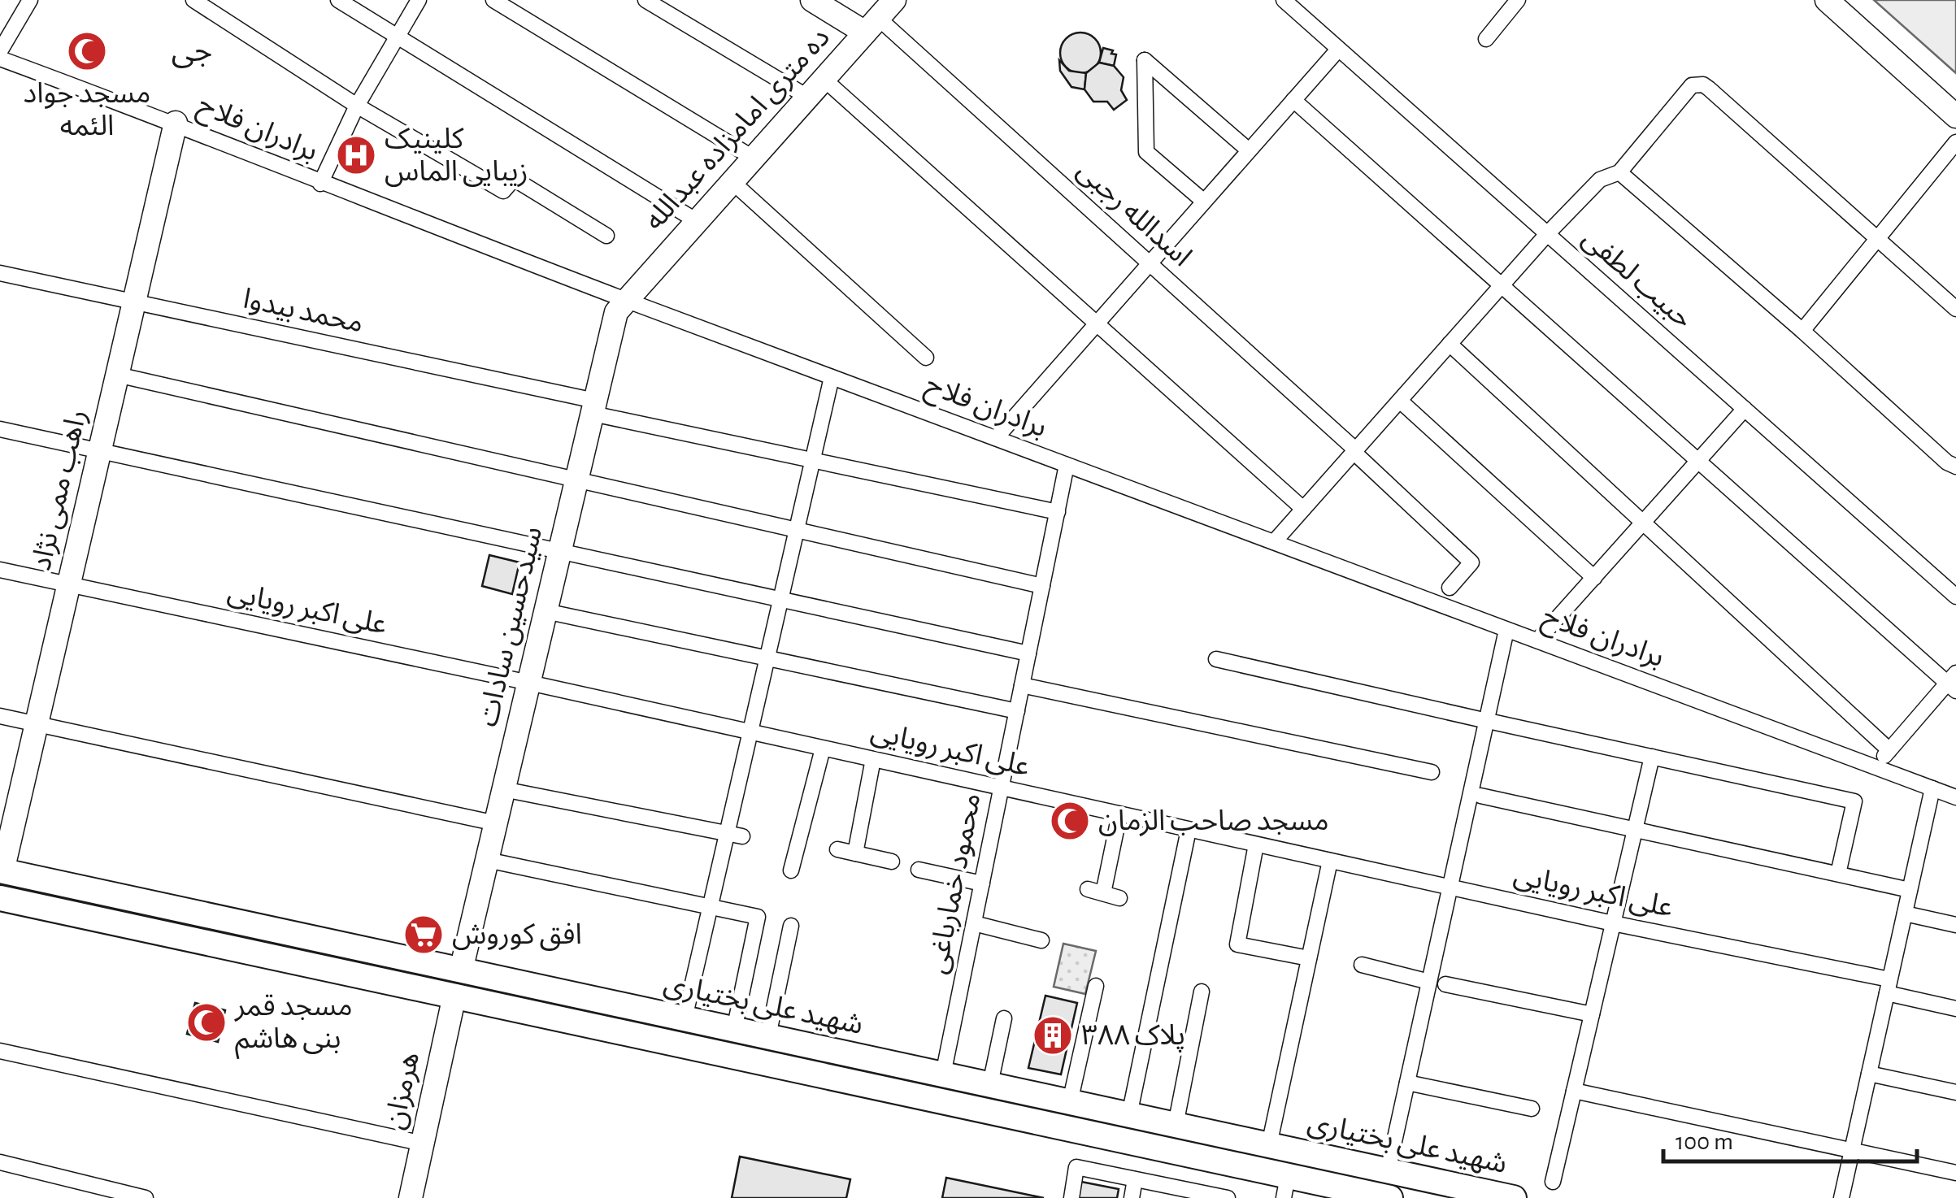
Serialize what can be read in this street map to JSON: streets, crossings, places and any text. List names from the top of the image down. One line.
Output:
{"streets":{"main road":["ده متری امامزاده عبدالله","راهب ممی نژاد","سیدحسین سادات","شهید علی بختیاری","هرمزان"],"street":["برادران فلاح","اسدالله رجبی","حبیب لطفی","محمد بیدوا","علی اکبر رویایی","محمود خمارباغی"]},"crossings":[["برادران فلاح","ده متری امامزاده عبدالله"],["برادران فلاح","راهب ممی نژاد"],["برادران فلاح","سیدحسین سادات"],["برادران فلاح","محمود خمارباغی"],["ده متری امامزاده عبدالله","اسدالله رجبی"],["ده متری امامزاده عبدالله","سیدحسین سادات"],["محمد بیدوا","راهب ممی نژاد"],["محمد بیدوا","سیدحسین سادات"],["محمد بیدوا","محمود خمارباغی"],["راهب ممی نژاد","علی اکبر رویایی"],["راهب ممی نژاد","شهید علی بختیاری"],["علی اکبر رویایی","سیدحسین سادات"],["علی اکبر رویایی","محمود خمارباغی"],["سیدحسین سادات","شهید علی بختیاری"],["محمود خمارباغی","شهید علی بختیاری"],["شهید علی بختیاری","هرمزان"]],"districts":["جی"],"places":{"mosque":["مسجد جواد الئمه","مسجد صاحب الزمان","مسجد قمر بنی هاشم"],"hospital":["کلینیک زیبایی الماس"],"supermarket":["افق کوروش"],"building":["پلاک ۳۸۸"]},"scale_bar":"100 m"}
